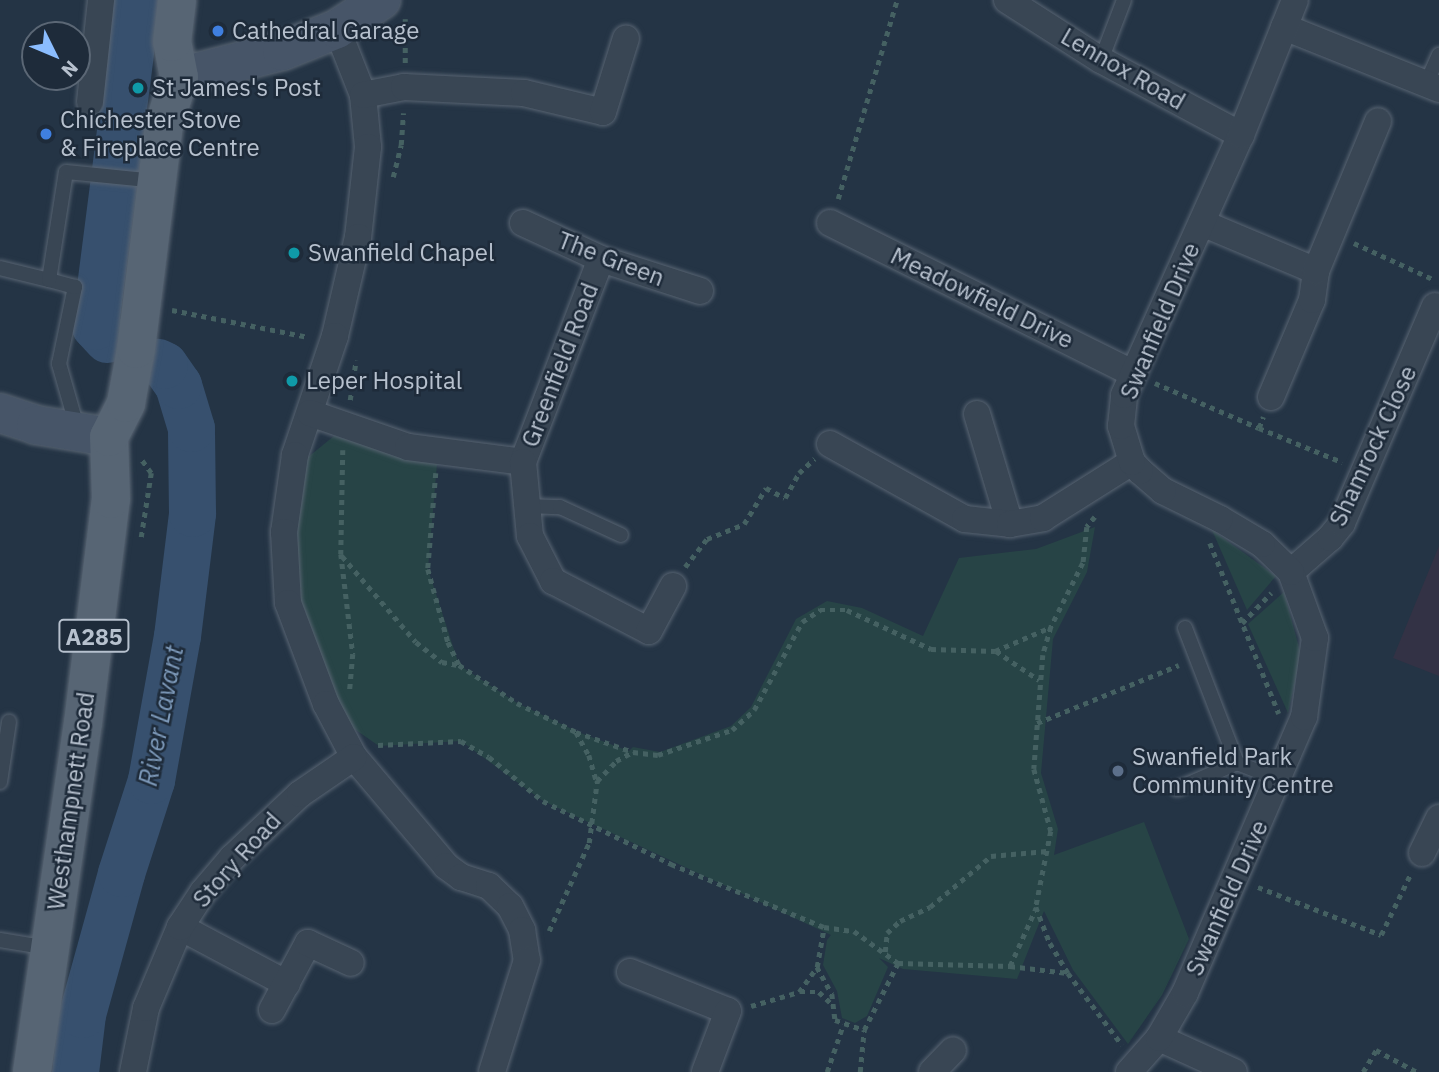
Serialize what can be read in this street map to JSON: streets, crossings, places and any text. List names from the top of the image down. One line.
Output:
{"streets":{"main road":["A285","Westhampnett Road"],"street":["Lennox Road","The Green","Meadowfield Drive","Swanfield Drive","Greenfield Road","Shamrock Close","Story Road"]},"crossings":[["Lennox Road","Swanfield Drive"],["The Green","Greenfield Road"],["Meadowfield Drive","Swanfield Drive"],["Swanfield Drive","Shamrock Close"],["A285","Westhampnett Road"]],"water":["River Lavant"],"places":["Cathedral Garage","St James's Post","Chichester Stove & Fireplace Centre","Swanfield Chapel","Leper Hospital","Swanfield Park Community Centre"],"north":"bottom right"}
